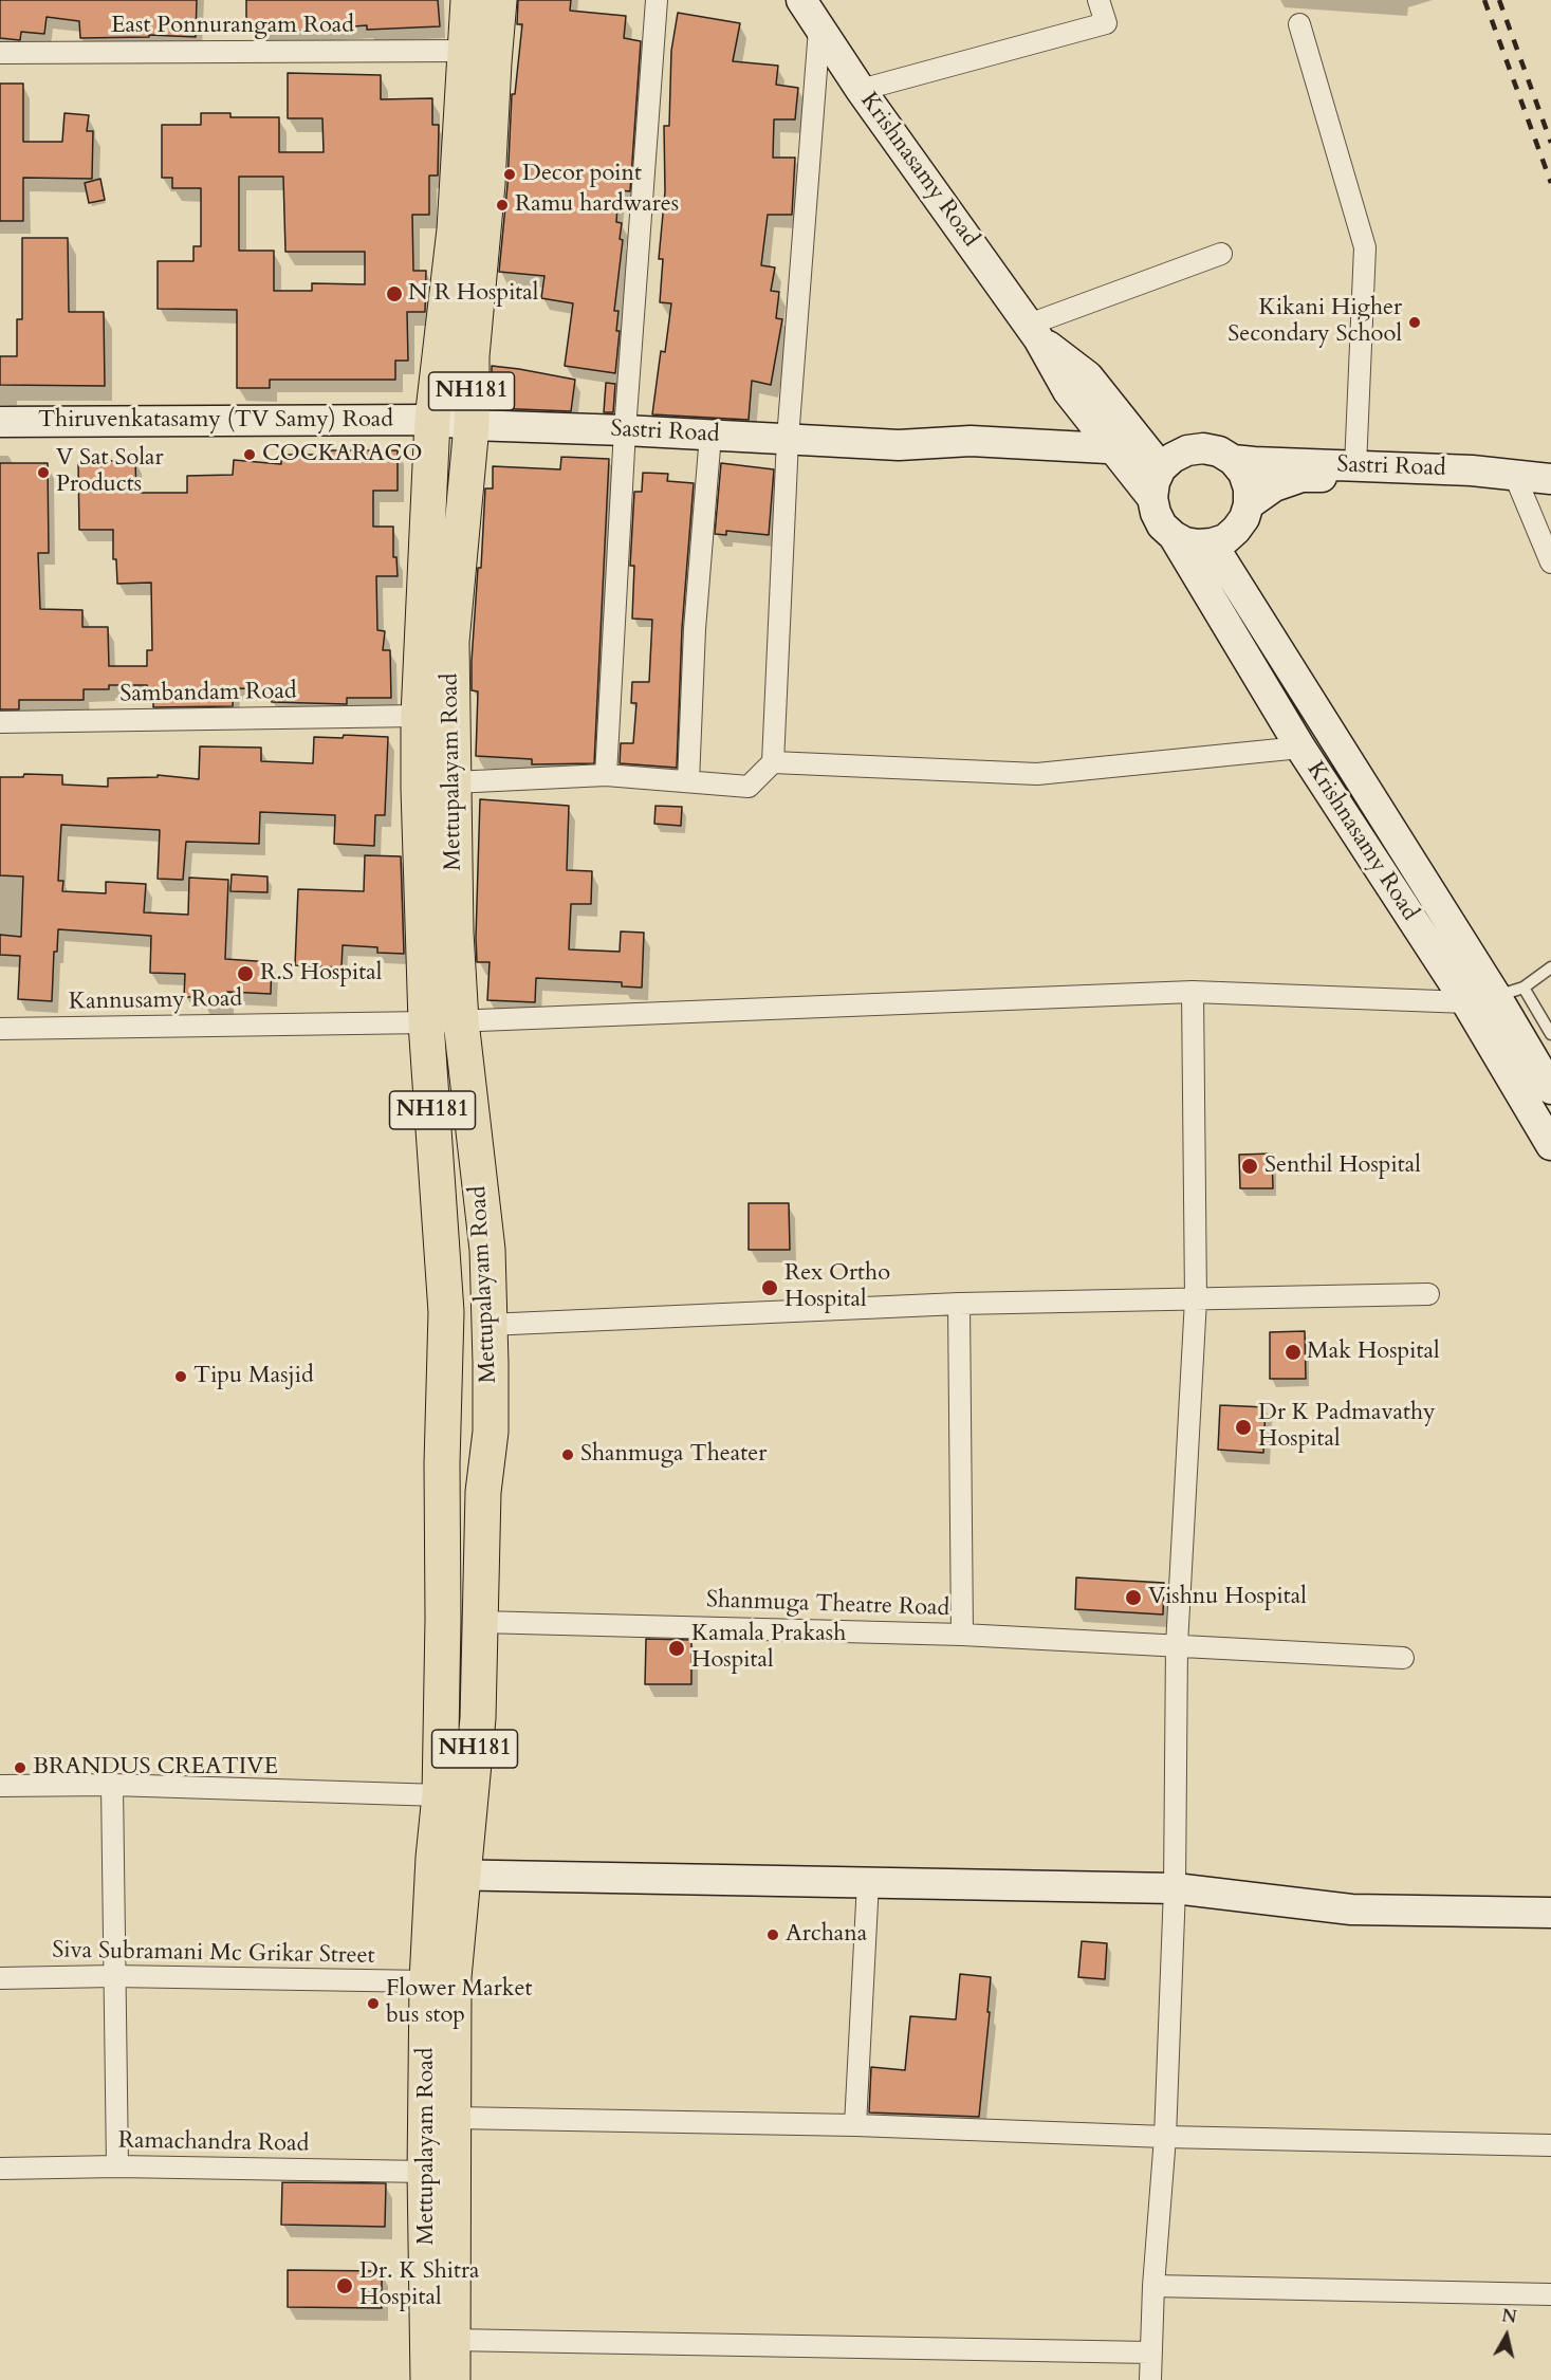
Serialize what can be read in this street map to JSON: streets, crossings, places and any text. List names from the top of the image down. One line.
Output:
{"streets":{"highway":["NH181","Mettupalayam Road"],"main road":["Krishnasamy Road","Thiruvenkatasamy (TV Samy) Road","Sastri Road"],"street":["East Ponnurangam Road","Sambandam Road","Kannusamy Road","Shanmuga Theatre Road","Siva Subramani Mc Grikar Street","Ramachandra Road"]},"crossings":[["East Ponnurangam Road","NH181"],["East Ponnurangam Road","Mettupalayam Road"],["Krishnasamy Road","Sastri Road"],["Krishnasamy Road","Kannusamy Road"],["NH181","Mettupalayam Road"],["Thiruvenkatasamy (TV Samy) Road","Sastri Road"],["Thiruvenkatasamy (TV Samy) Road","Mettupalayam Road"],["Sastri Road","Mettupalayam Road"],["Sambandam Road","Mettupalayam Road"],["Mettupalayam Road","Kannusamy Road"],["Mettupalayam Road","Shanmuga Theatre Road"],["Mettupalayam Road","Siva Subramani Mc Grikar Street"],["Mettupalayam Road","Ramachandra Road"]],"places":["Decor point","Ramu hardwares","N R Hospital","Kikani Higher Secondary School","COCKARACO","V Sat Solar Products","R.S Hospital","Senthil Hospital","Rex Ortho Hospital","Mak Hospital","Tipu Masjid","Dr K Padmavathy Hospital","Shanmuga Theater","Vishnu Hospital","Kamala Prakash Hospital","BRANDUS CREATIVE","Archana","Flower Market bus stop","Dr. K Shitra Hospital"],"north":"top"}
